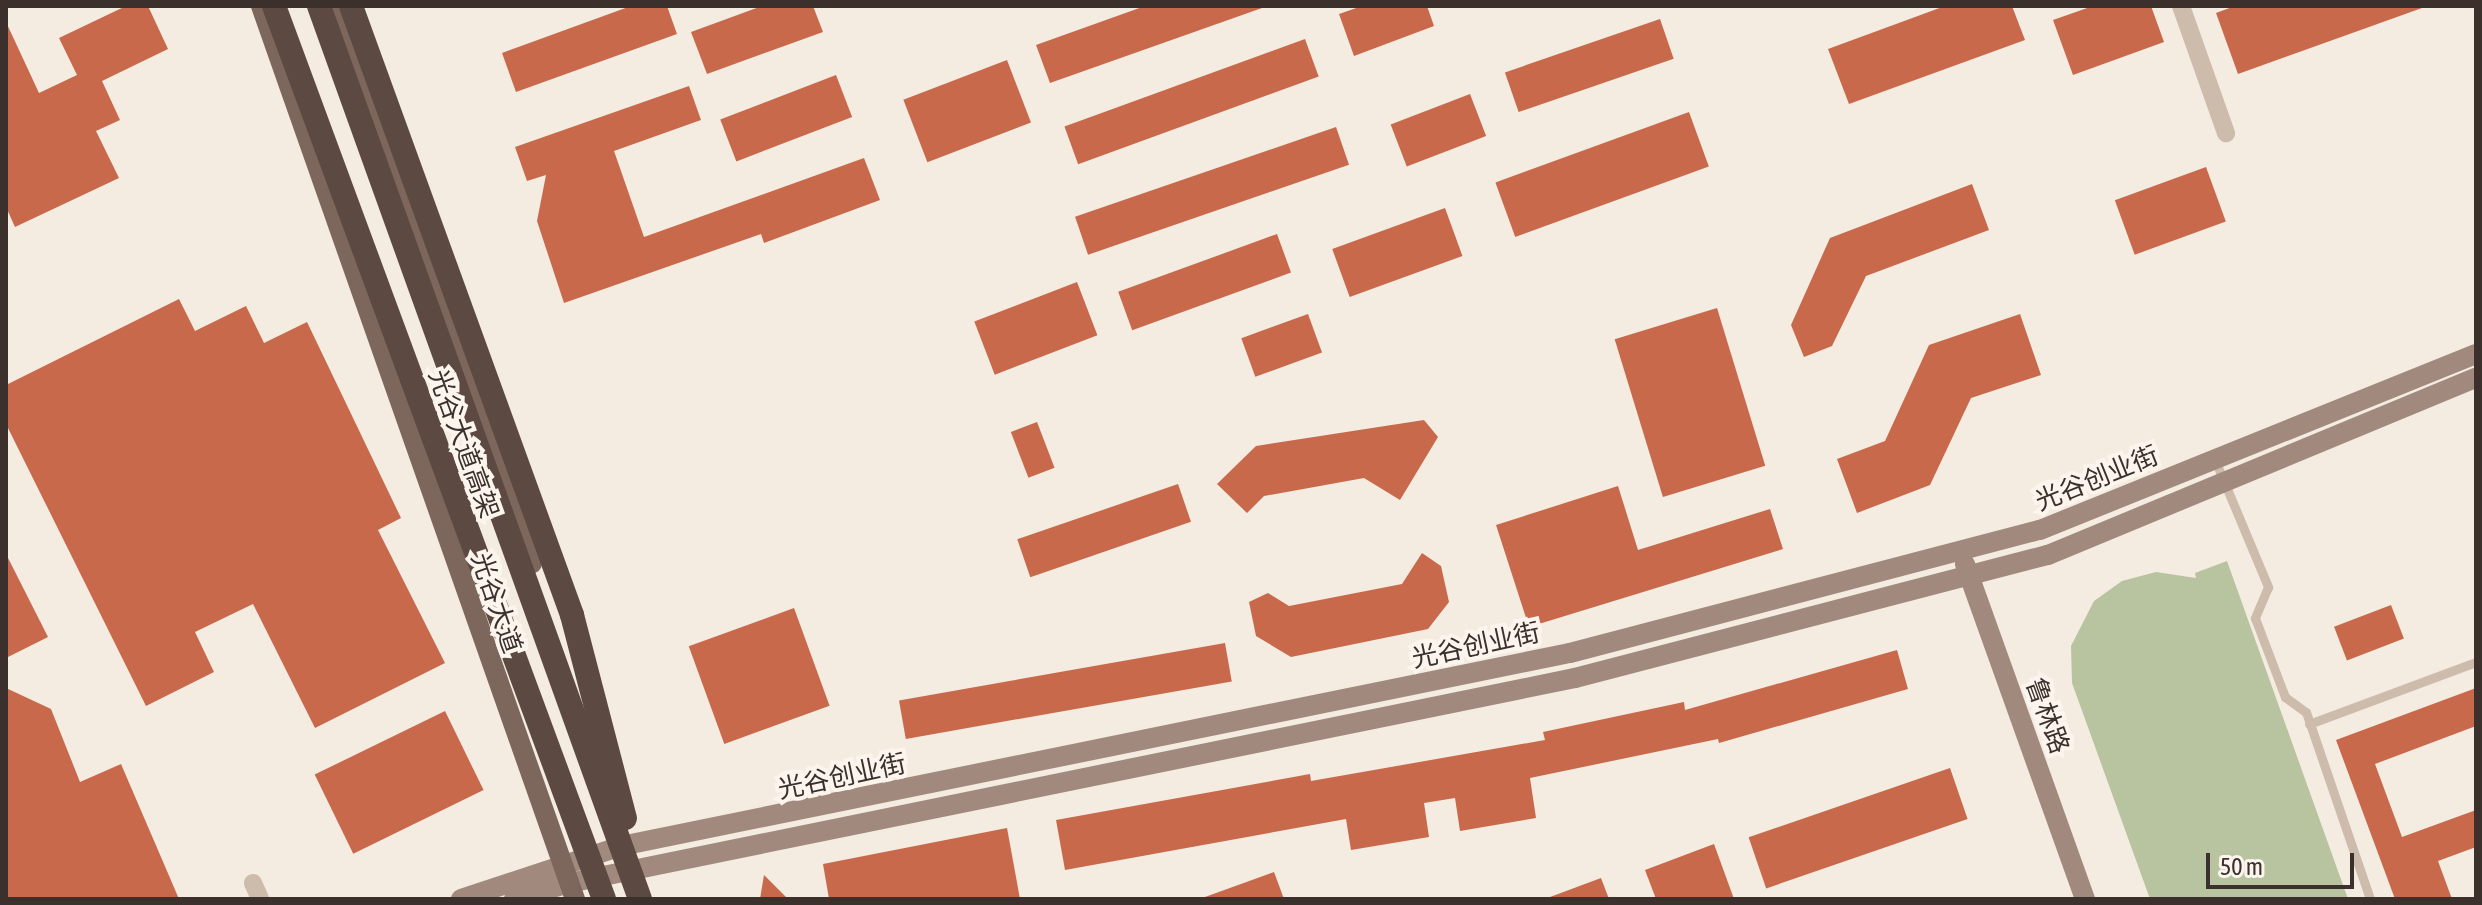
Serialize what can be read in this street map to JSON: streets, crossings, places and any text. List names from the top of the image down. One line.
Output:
{"streets":{"highway":["光谷大道高架"],"main road":["光谷创业街","光谷大道","鲁林路"]},"crossings":[["光谷创业街","光谷大道"],["光谷创业街","鲁林路"]],"scale_bar":"50 m"}
